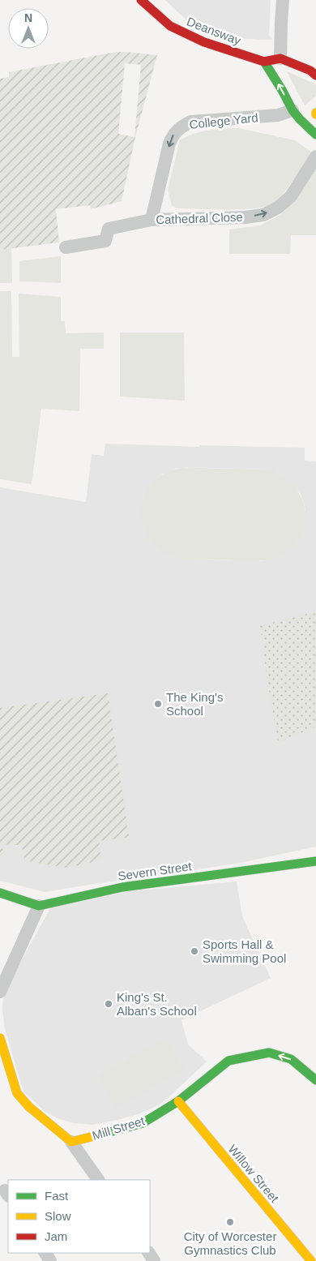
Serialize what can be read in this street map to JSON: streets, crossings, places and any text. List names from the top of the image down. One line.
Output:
{"streets":{"street":["Deansway","College Yard","Cathedral Close","Severn Street","Mill Street","Willow Street"]},"crossings":[["College Yard","Cathedral Close"],["Mill Street","Willow Street"]],"one_way":["College Yard","Cathedral Close","Mill Street"],"places":["The King's School","Sports Hall & Swimming Pool","King's St. Alban's School","City of Worcester Gymnastics Club"],"legend":["Fast","Slow","Jam"],"north":"top"}
